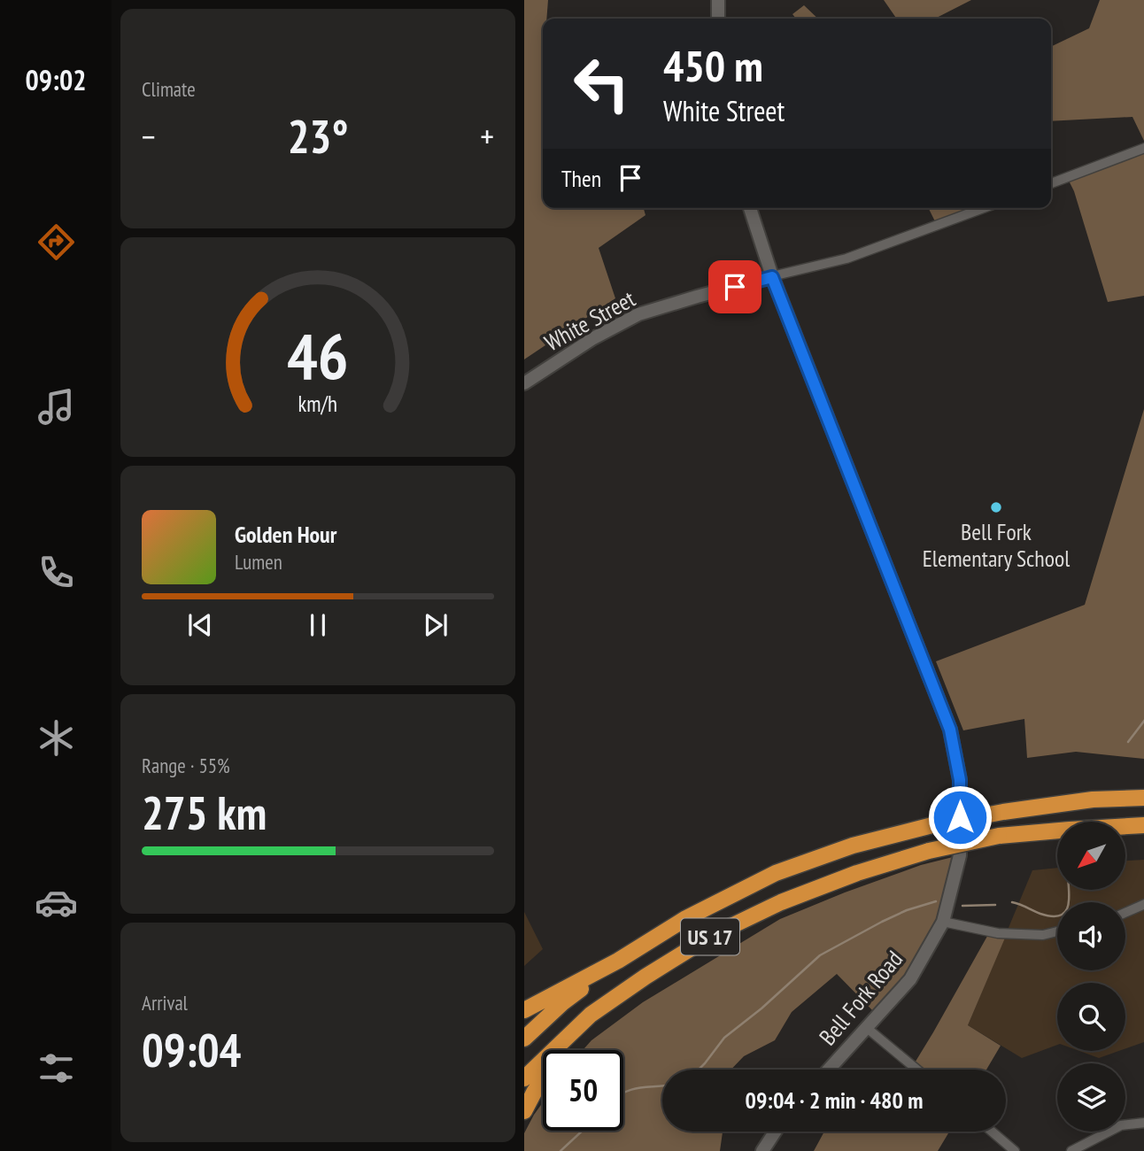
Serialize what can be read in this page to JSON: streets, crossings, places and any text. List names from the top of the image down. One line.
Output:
{"streets":{"highway":["US 17"],"main road":["White Street","Bell Fork Road"]},"crossings":[["White Street","Bell Fork Road"]],"places":["Bell Fork Elementary School"],"north":"bottom left","page":{"tabs":"09:02","tile":["Climate",["Range · 55%","275 km"],["Arrival","09:04"]],"turn":["450 m","White Street"],"heat":["−","23°","+"],"then":"Then","song":["Golden Hour","Lumen"],"limit":"50","trip":"09:04 · 2 min · 480 m","gauge":["46","km/h"]}}
